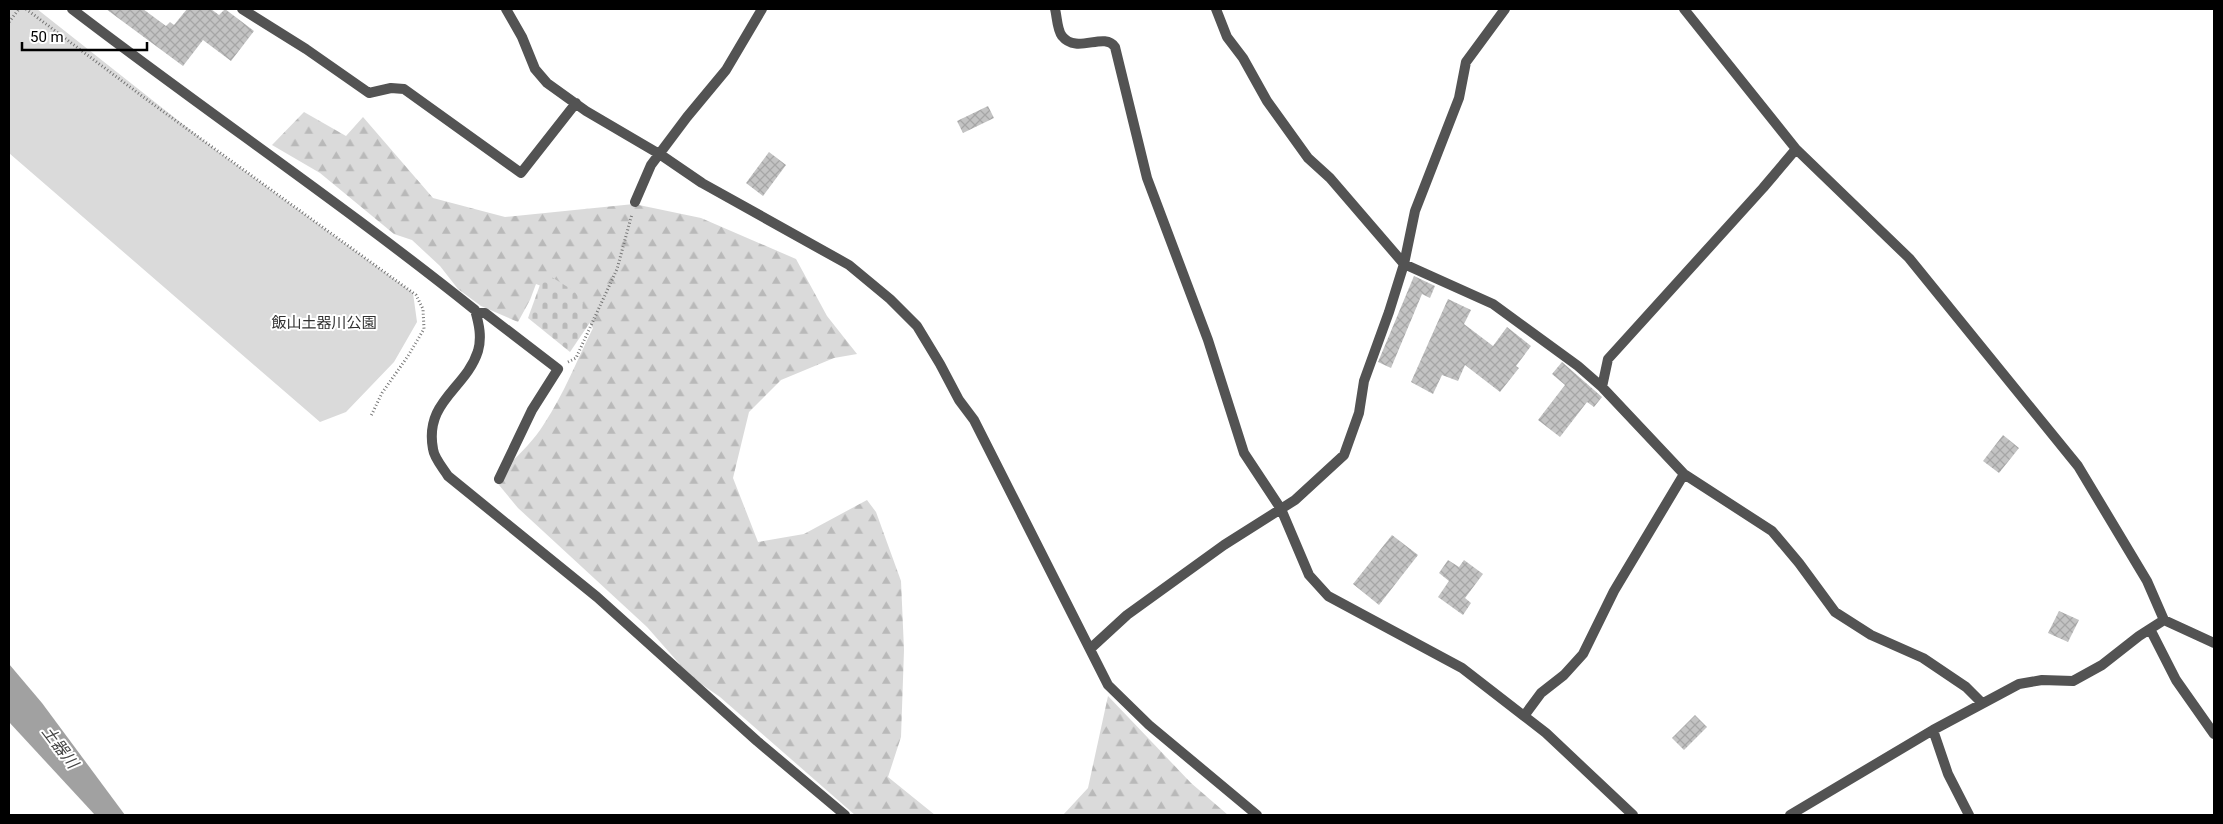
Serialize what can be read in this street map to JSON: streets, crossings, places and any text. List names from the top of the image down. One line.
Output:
{"water":["土器川"],"parks":["飯山土器川公園"],"scale_bar":"50 m"}
